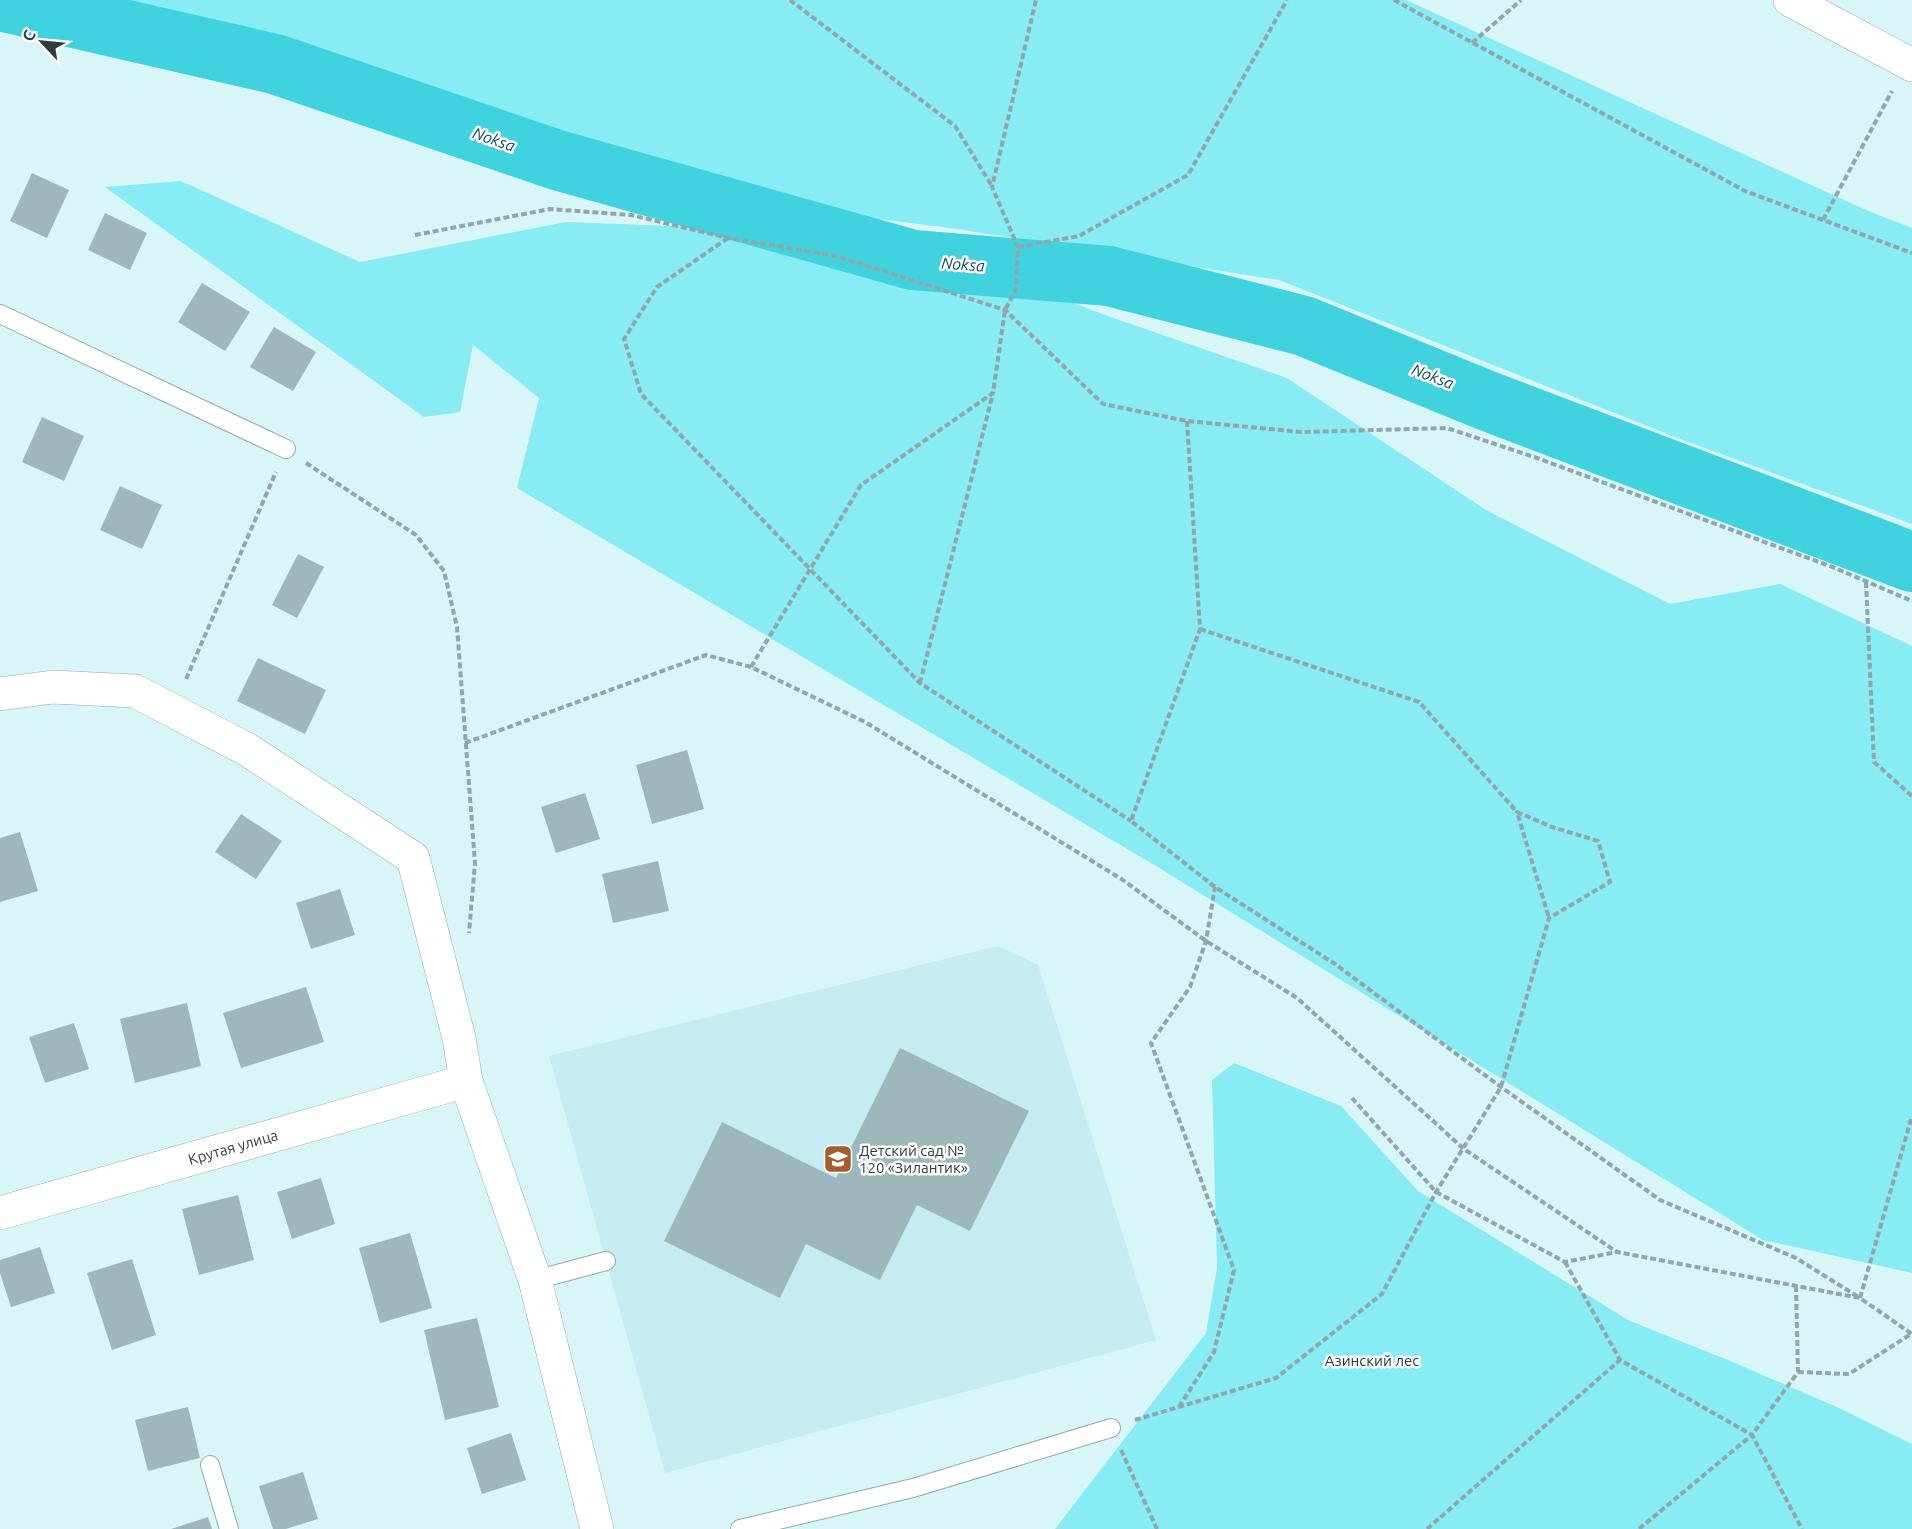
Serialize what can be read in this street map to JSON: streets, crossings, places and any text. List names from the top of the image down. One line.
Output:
{"streets":{"street":["Крутая улица"]},"water":["Noksa"],"parks":["Азинский лес"],"places":{"school or university":["Детский сад № 120 «Зилантик»"]},"north":"top left"}
